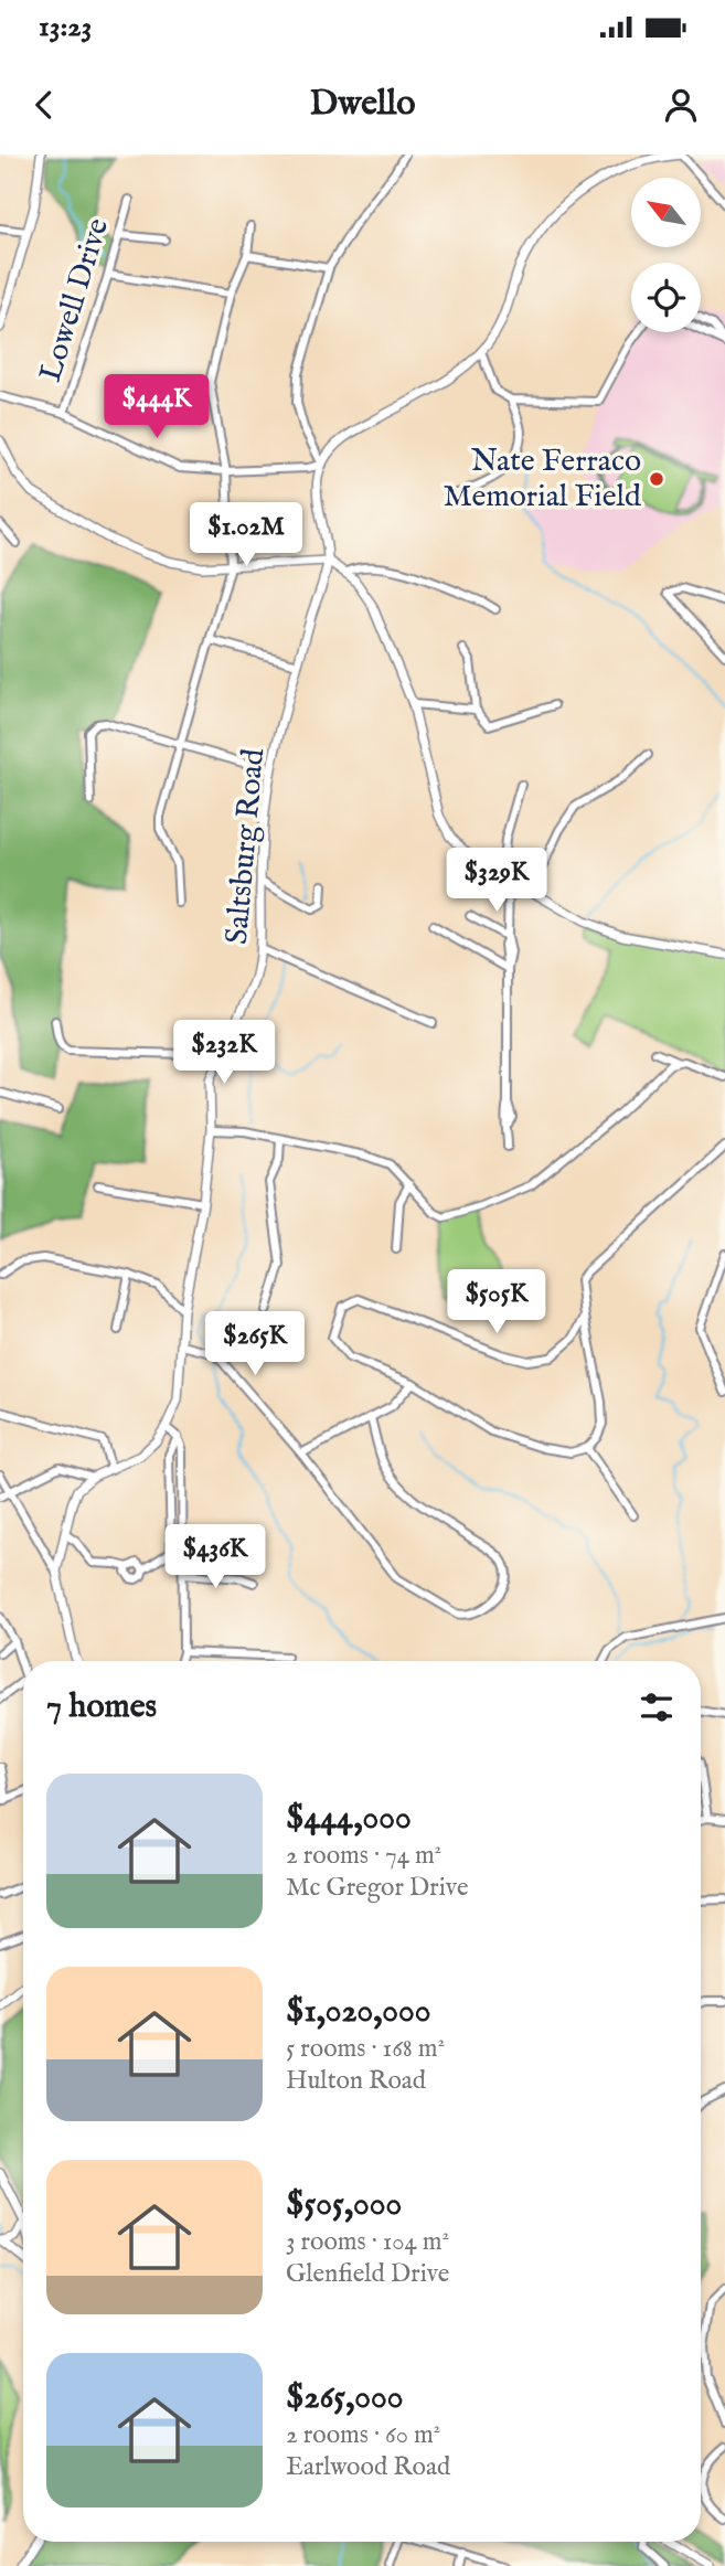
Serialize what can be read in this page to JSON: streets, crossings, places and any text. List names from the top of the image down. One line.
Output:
{"streets":{"main road":["Saltsburg Road"],"street":["Lowell Drive"]},"places":["Nate Ferraco Memorial Field"],"north":"top left","page":{"status":"13:23","header":"Dwello","price":["$444K","$1.02M","$329K","$232K","$505K","$265K","$436K"],"heading":"7 homes","list":[{"name":"$444,000","note":"2 rooms · 74 m² · Mc Gregor Drive"},{"name":"$1,020,000","note":"5 rooms · 168 m² · Hulton Road"},{"name":"$505,000","note":"3 rooms · 104 m² · Glenfield Drive"},{"name":"$265,000","note":"2 rooms · 60 m² · Earlwood Road"}]}}
